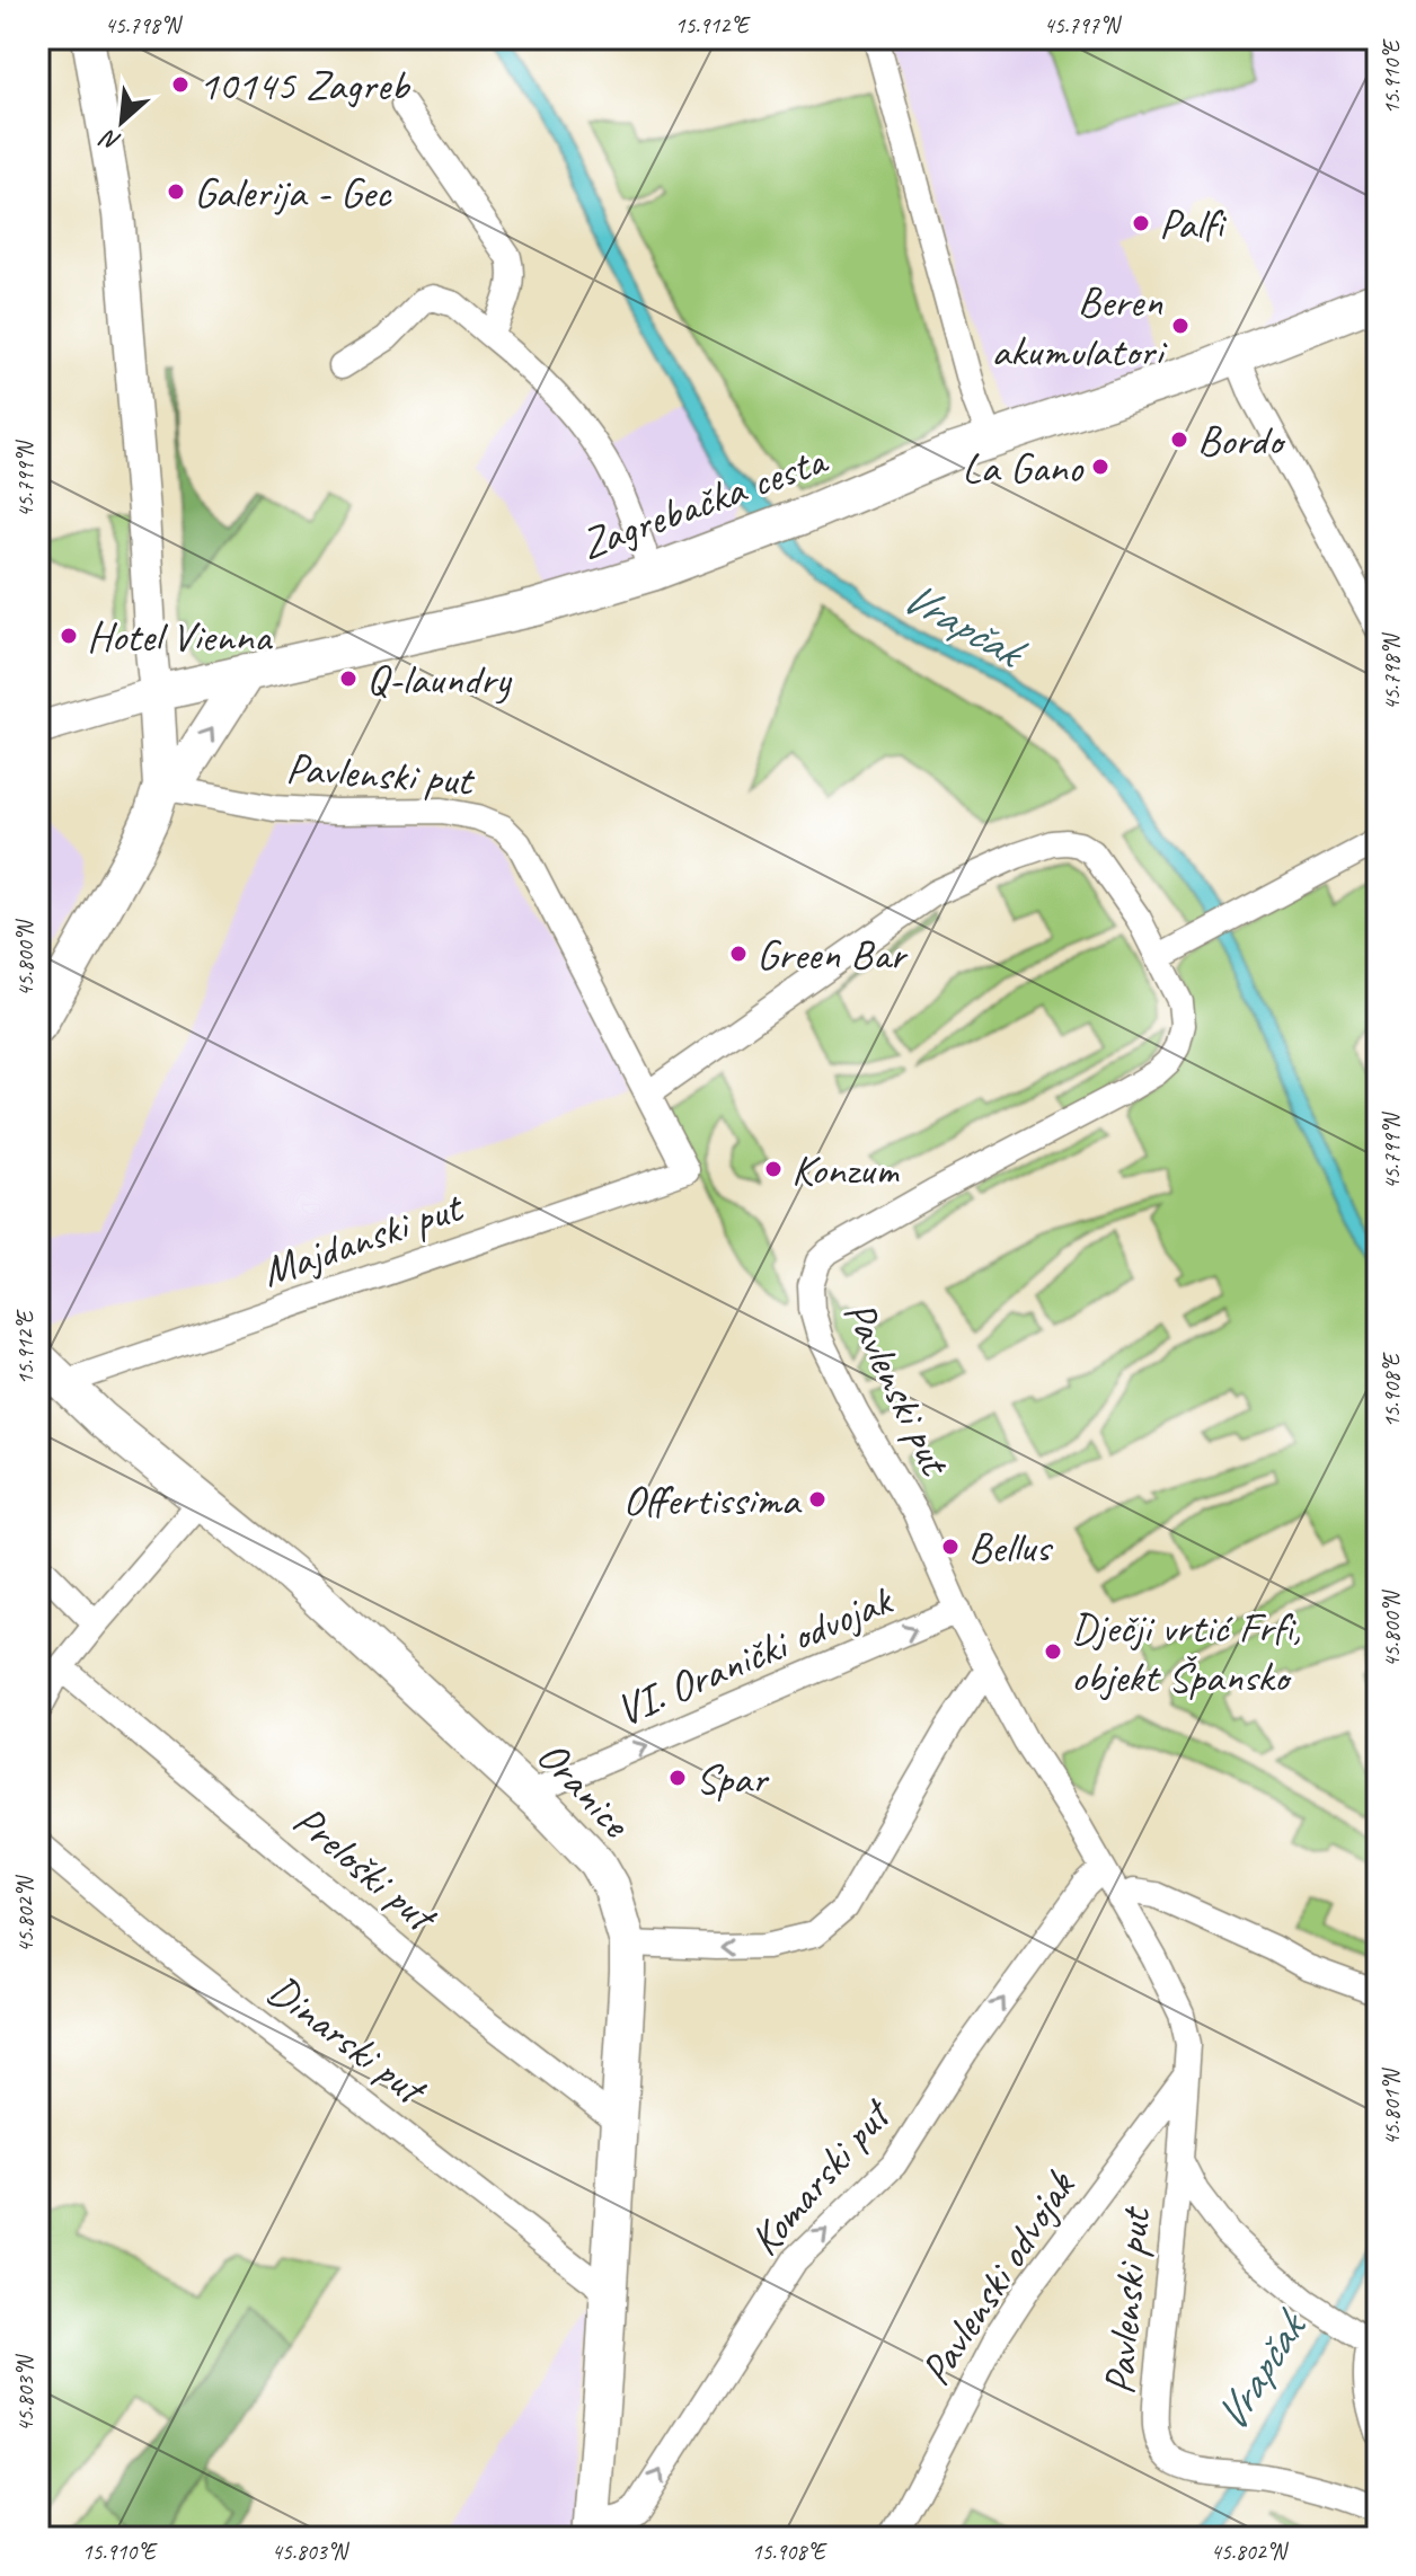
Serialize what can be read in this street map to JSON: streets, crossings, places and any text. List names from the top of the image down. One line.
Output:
{"streets":{"main road":["Zagrebačka cesta","Oranice"],"street":["Pavlenski put","Majdanski put","VI. Oranički odvojak","Preloški put","Dinarski put","Komarski put","Pavlenski odvojak"]},"crossings":[["Pavlenski put","Majdanski put"],["Pavlenski put","VI. Oranički odvojak"],["Pavlenski put","Komarski put"],["Pavlenski put","Pavlenski odvojak"],["Majdanski put","Oranice"],["VI. Oranički odvojak","Oranice"],["Oranice","Preloški put"],["Oranice","Dinarski put"],["Oranice","Komarski put"]],"one_way":["VI. Oranički odvojak","Komarski put"],"water":["Vrapčak"],"places":["10145 Zagreb","Galerija - Gec","Palfi","Beren akumulatori","Bordo","La Gano","Hotel Vienna","Q-laundry","Green Bar","Konzum","Offertissima","Bellus","Dječji vrtić Frfi, objekt Špansko","Spar"],"north":"bottom left","coordinates":["45.798°N","15.912°E","45.797°N","15.910°E","45.799°N","45.800°N","15.908°E","45.802°N","45.801°N","45.803°N"]}
